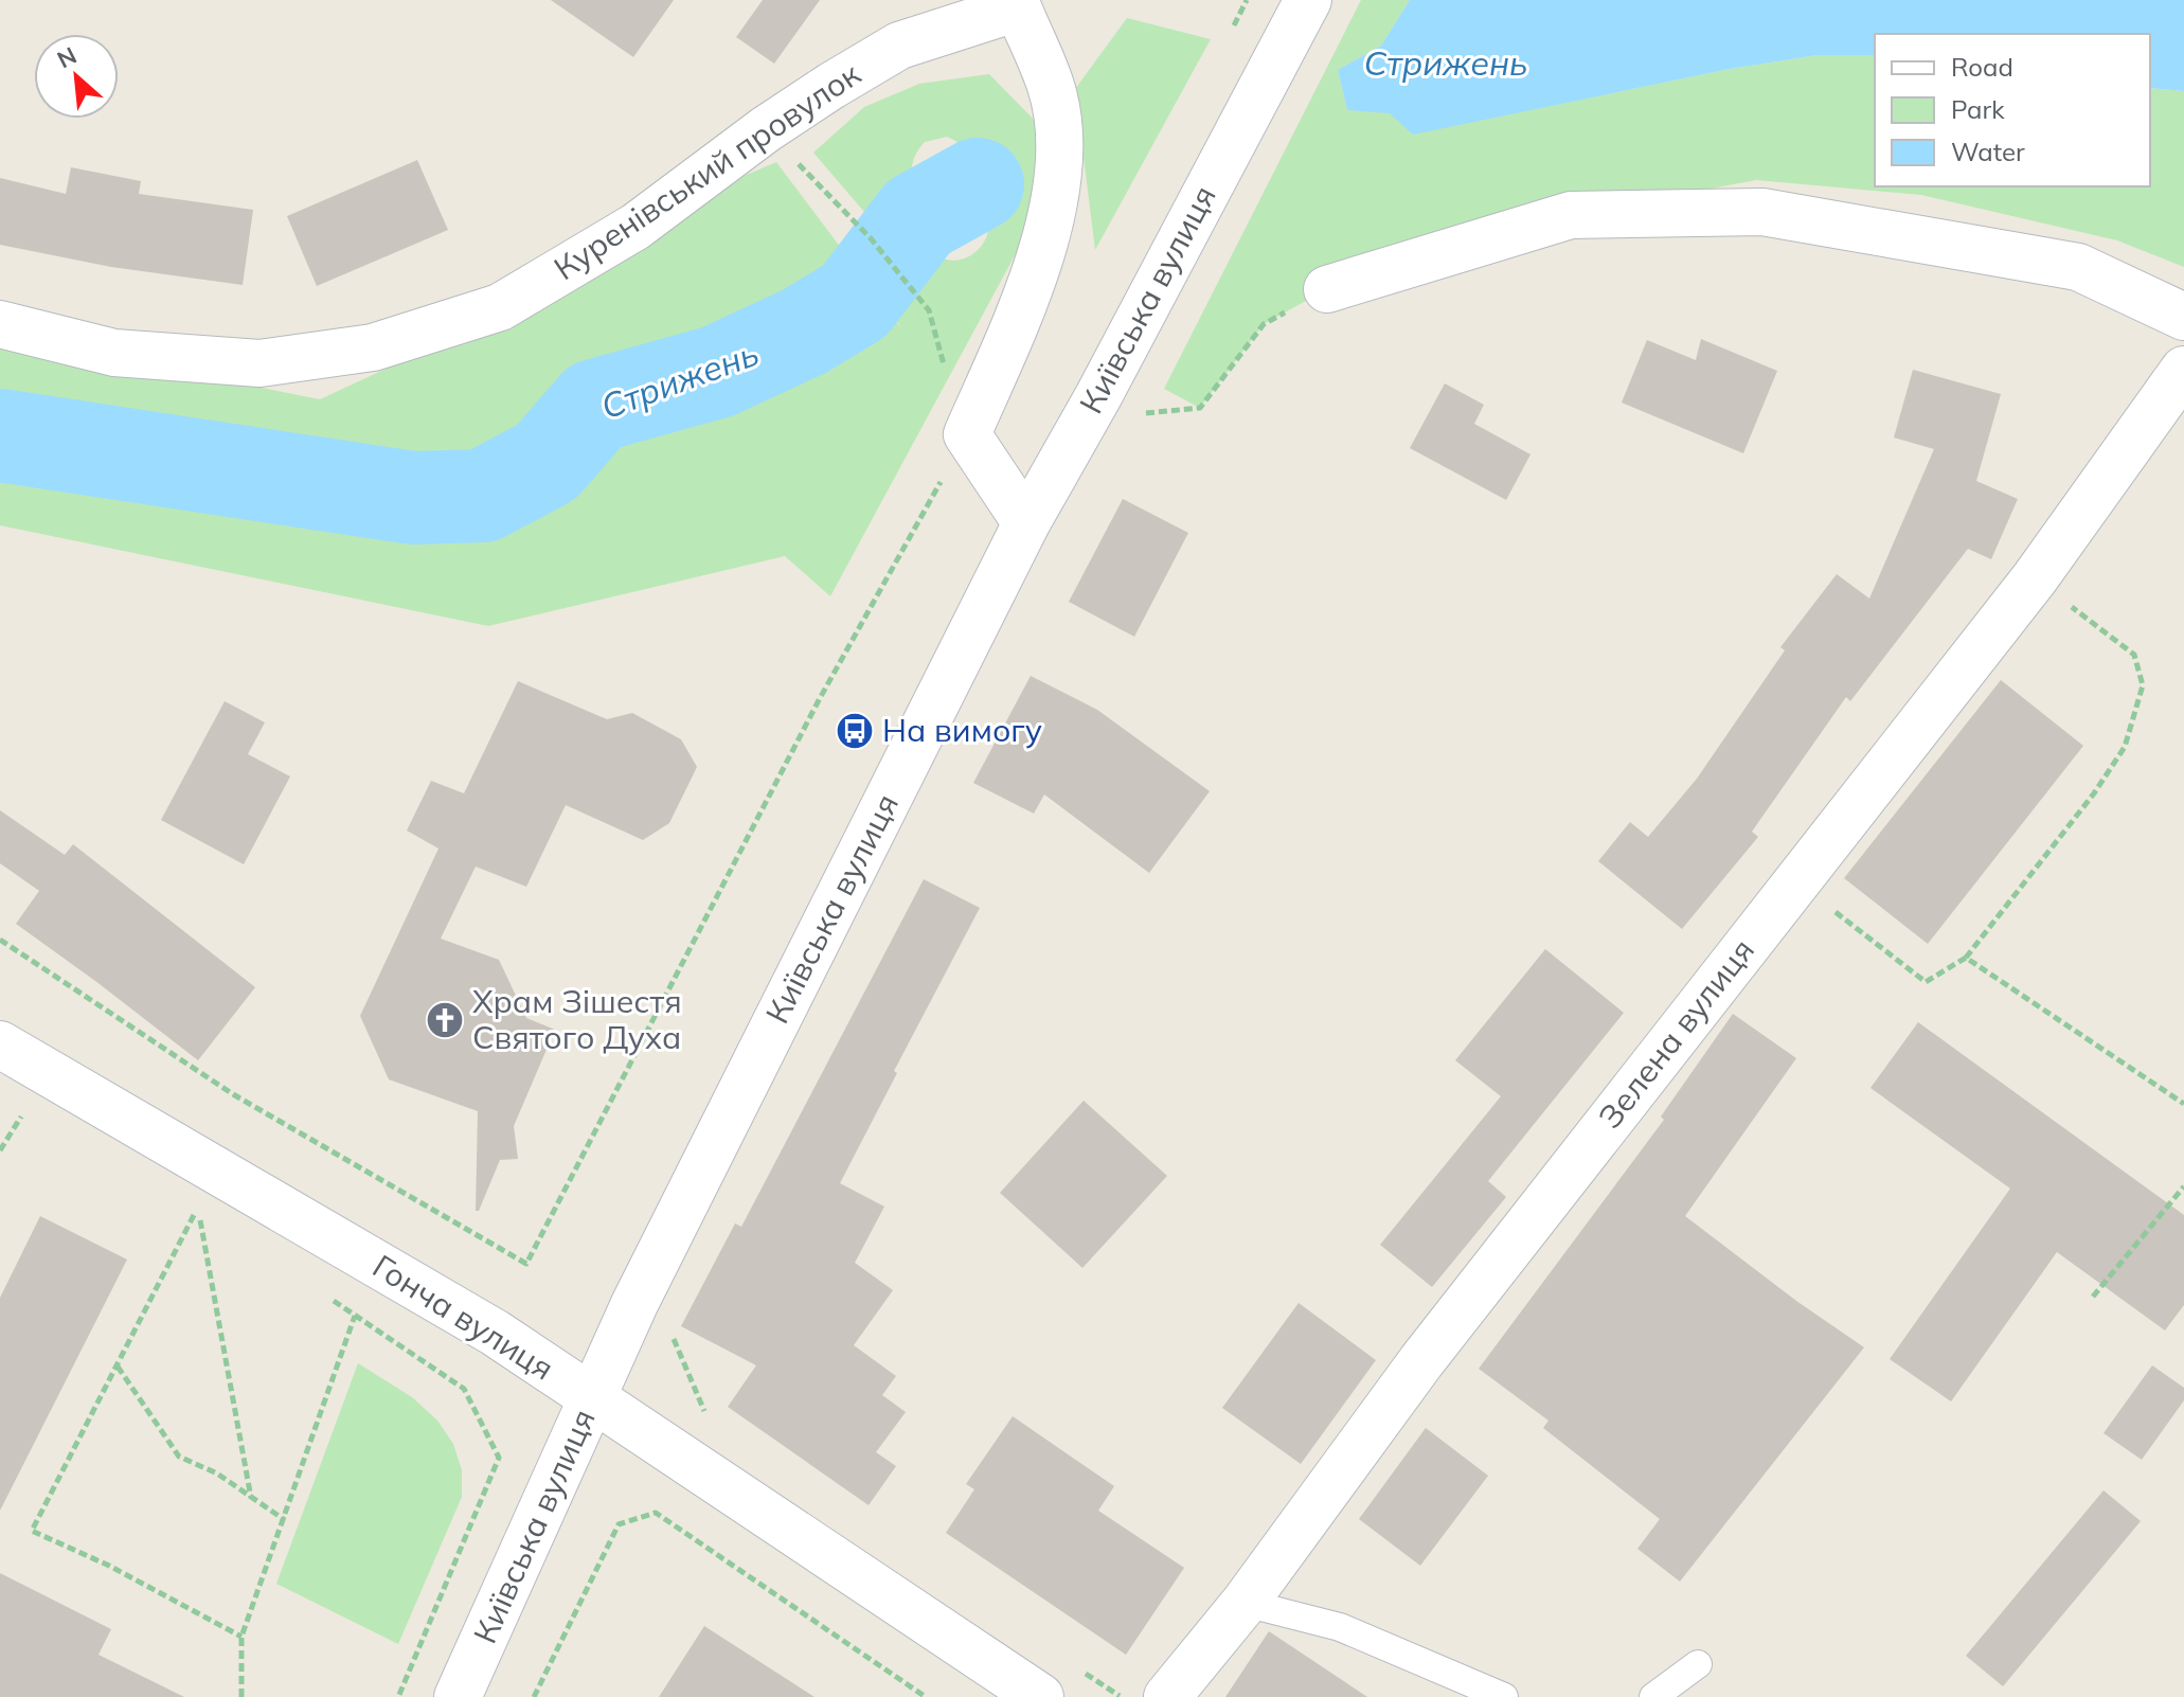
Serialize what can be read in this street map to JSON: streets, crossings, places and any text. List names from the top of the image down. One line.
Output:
{"streets":{"street":["Куренівський провулок","Київська вулиця","Зелена вулиця","Гонча вулиця"]},"crossings":[["Київська вулиця","Гонча вулиця"]],"water":["Стрижень"],"places":{"bus stop":["На вимогу"],"church":["Храм Зішестя Святого Духа"]},"legend":["Road","Park","Water"],"north":"top left"}
